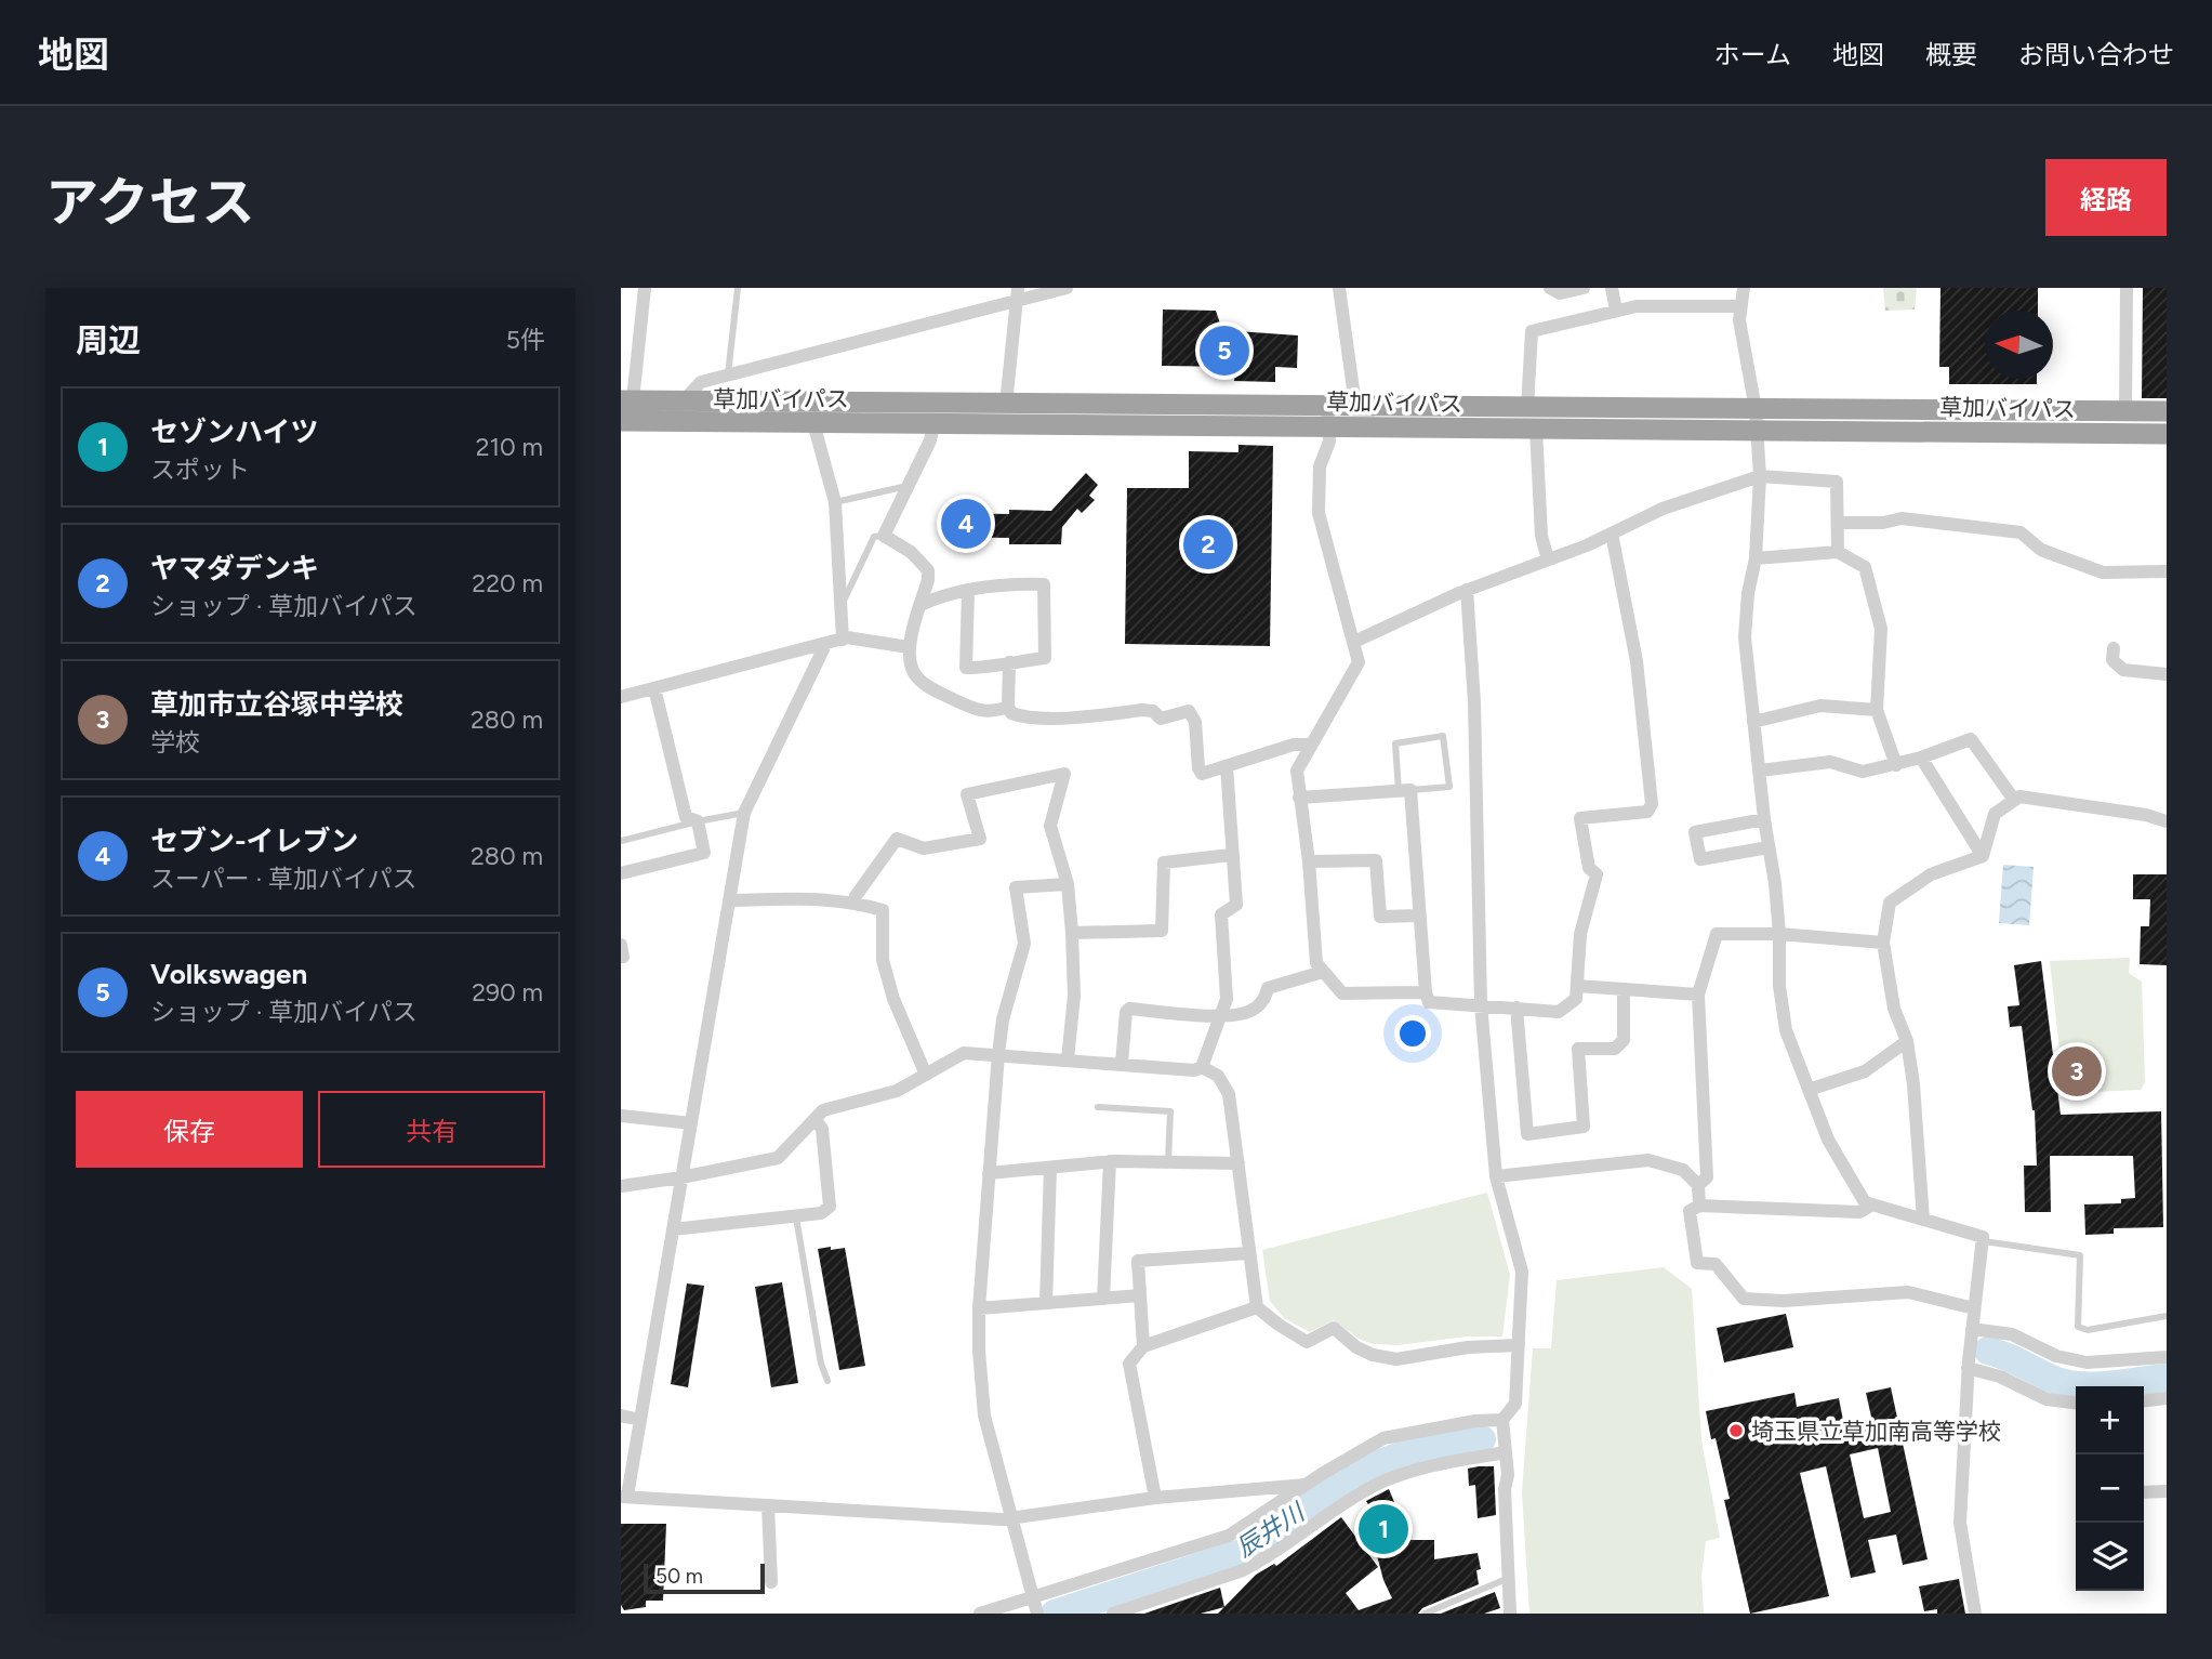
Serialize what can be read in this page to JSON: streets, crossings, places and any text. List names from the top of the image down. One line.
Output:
{"streets":{"highway":["草加バイパス"]},"water":["辰井川"],"places":["埼玉県立草加南高等学校"],"scale_bar":"50 m","north":"left","page":{"header":"地図","nav":["ホーム","地図","概要","お問い合わせ"],"title":"アクセス","buttons":["経路",["保存","共有"]],"heading":["周辺","5件"],"pins":["5","4","2","3","1"],"list":[{"mark":"1","name":"セゾンハイツ","note":"スポット","value":"210 m"},{"mark":"2","name":"ヤマダデンキ","note":"ショップ · 草加バイパス","value":"220 m"},{"mark":"3","name":"草加市立谷塚中学校","note":"学校","value":"280 m"},{"mark":"4","name":"セブン-イレブン","note":"スーパー · 草加バイパス","value":"280 m"},{"mark":"5","name":"Volkswagen","note":"ショップ · 草加バイパス","value":"290 m"}],"map_buttons":["+","−"],"scale":"50 m"}}
